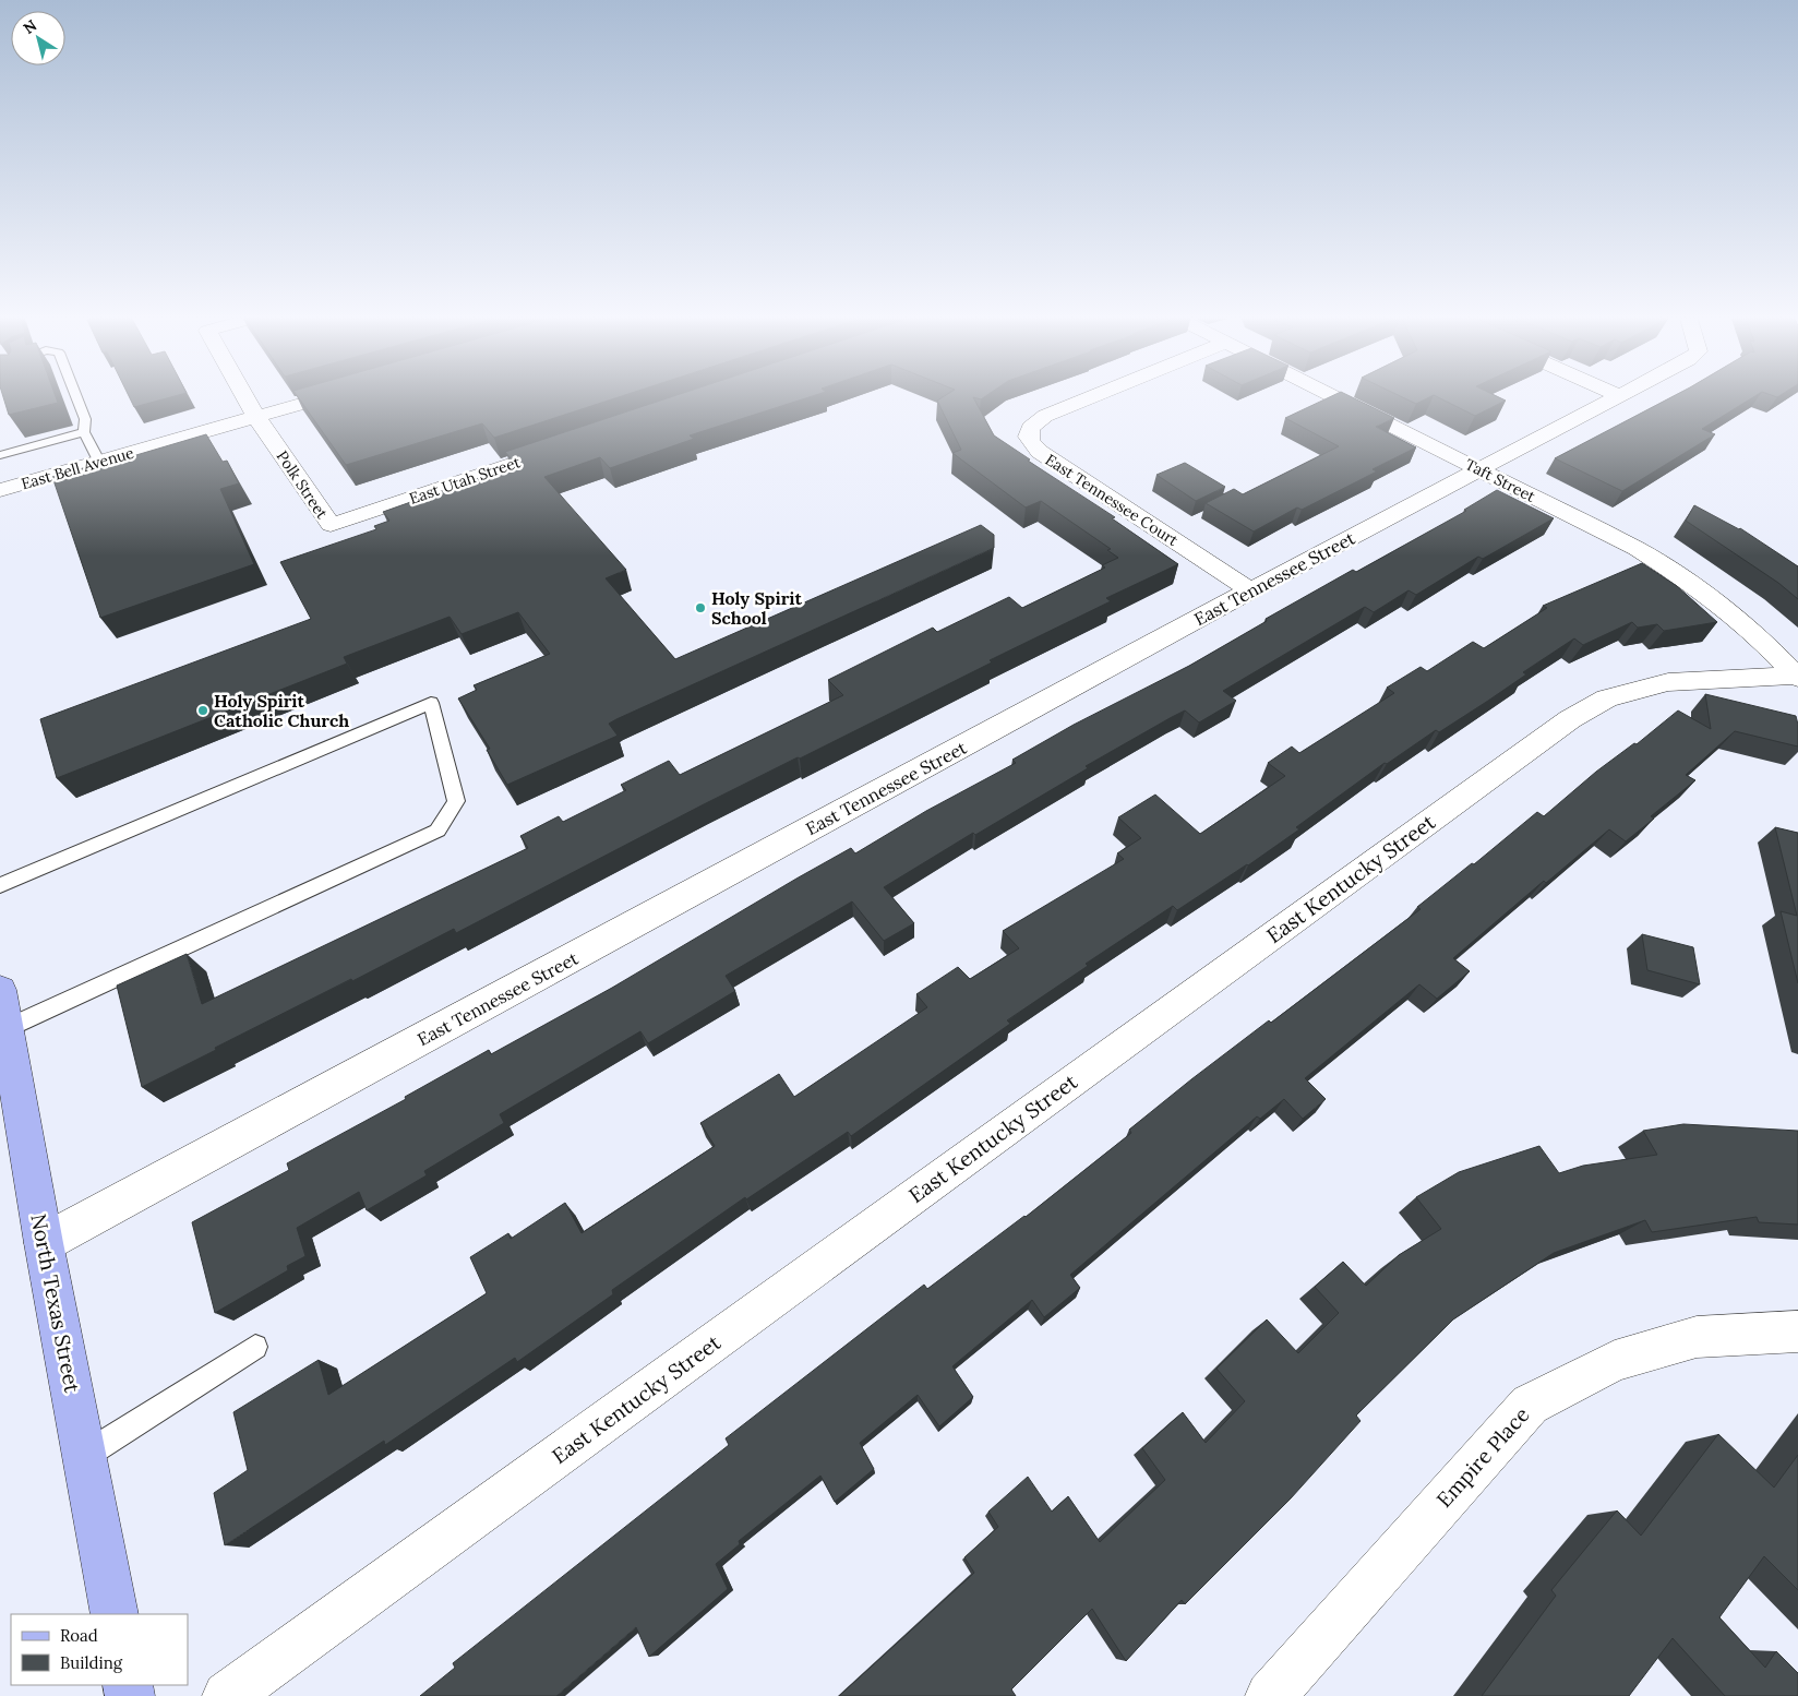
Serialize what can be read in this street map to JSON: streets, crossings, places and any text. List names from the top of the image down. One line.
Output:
{"streets":{"main road":["North Texas Street"],"street":["East Bell Avenue","East Utah Street","Taft Street","Polk Street","East Tennessee Court","East Tennessee Street","East Kentucky Street","Empire Place"]},"crossings":[["East Bell Avenue","Polk Street"],["East Utah Street","Polk Street"],["Taft Street","East Tennessee Street"],["Taft Street","East Kentucky Street"],["East Tennessee Court","East Tennessee Street"],["East Tennessee Street","North Texas Street"]],"places":["Holy Spirit School","Holy Spirit Catholic Church"],"legend":["Road","Building"],"north":"top left"}
